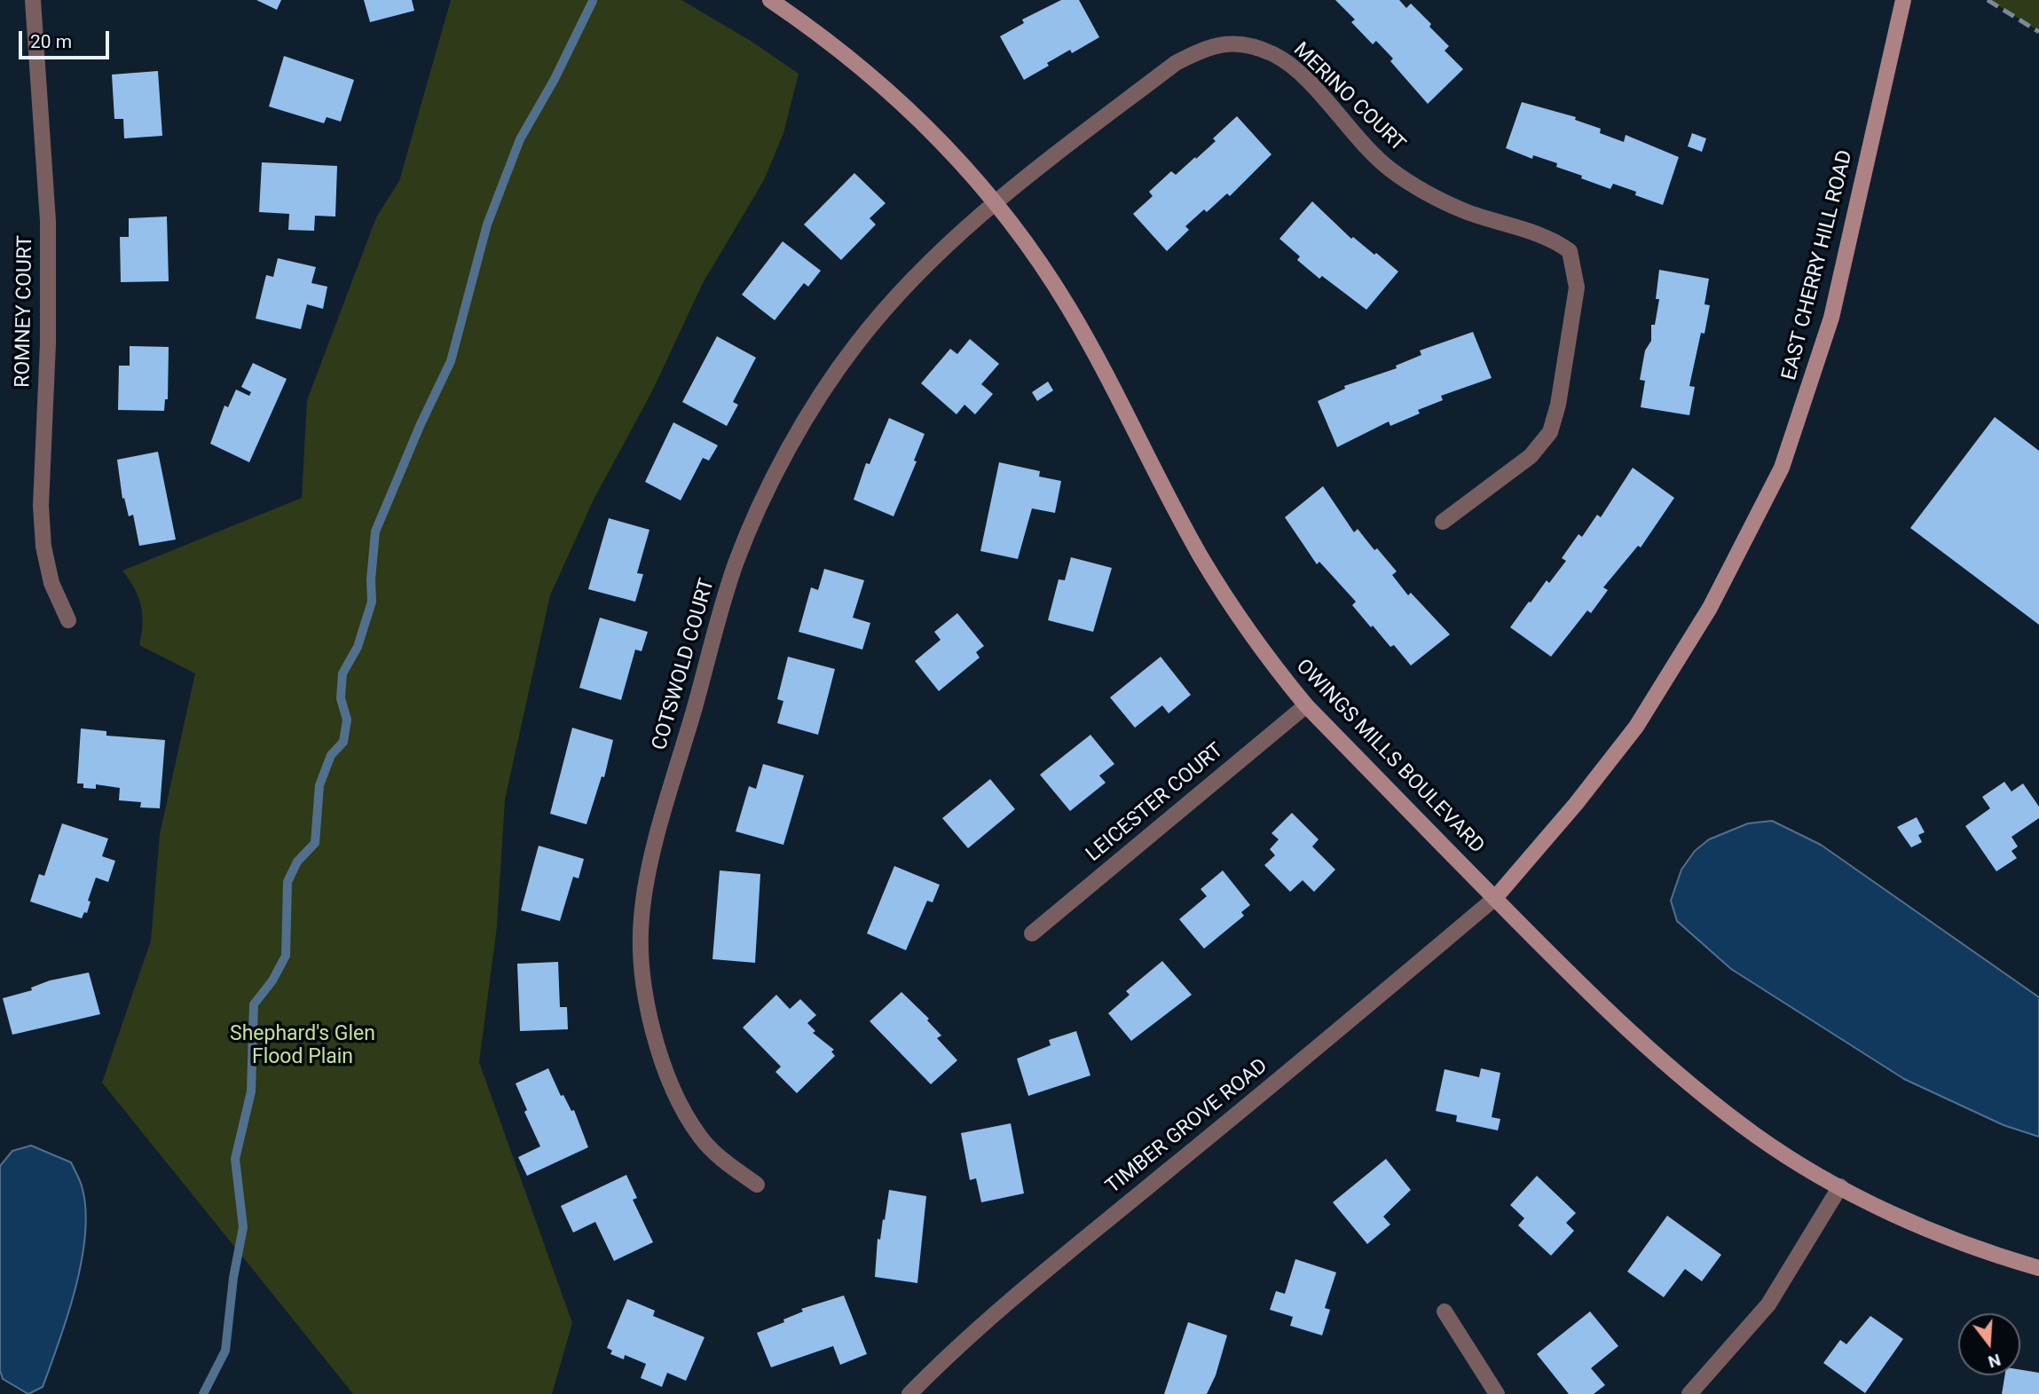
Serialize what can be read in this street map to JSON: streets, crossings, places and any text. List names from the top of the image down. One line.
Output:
{"streets":{"main road":["EAST CHERRY HILL ROAD","OWINGS MILLS BOULEVARD"],"street":["MERINO COURT","ROMNEY COURT","COTSWOLD COURT","LEICESTER COURT","TIMBER GROVE ROAD"]},"crossings":[["MERINO COURT","COTSWOLD COURT"],["MERINO COURT","OWINGS MILLS BOULEVARD"],["EAST CHERRY HILL ROAD","OWINGS MILLS BOULEVARD"],["EAST CHERRY HILL ROAD","TIMBER GROVE ROAD"],["COTSWOLD COURT","OWINGS MILLS BOULEVARD"],["OWINGS MILLS BOULEVARD","LEICESTER COURT"],["OWINGS MILLS BOULEVARD","TIMBER GROVE ROAD"]],"parks":["Shephard's Glen Flood Plain"],"scale_bar":"20 m","north":"bottom"}
